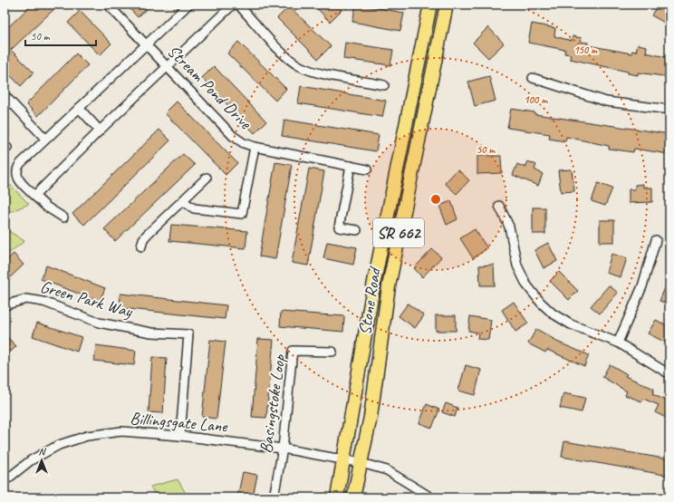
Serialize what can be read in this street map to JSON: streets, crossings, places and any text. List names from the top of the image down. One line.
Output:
{"streets":{"main road":["SR 662","Stone Road"],"street":["Stream Pond Drive","Green Park Way","Basingstoke Loop","Billingsgate Lane"]},"crossings":[["Green Park Way","Billingsgate Lane"],["Stone Road","Billingsgate Lane"],["Basingstoke Loop","Billingsgate Lane"]],"scale_bar":"50 m","north":"top","rings":["150 m","100 m","50 m"]}
